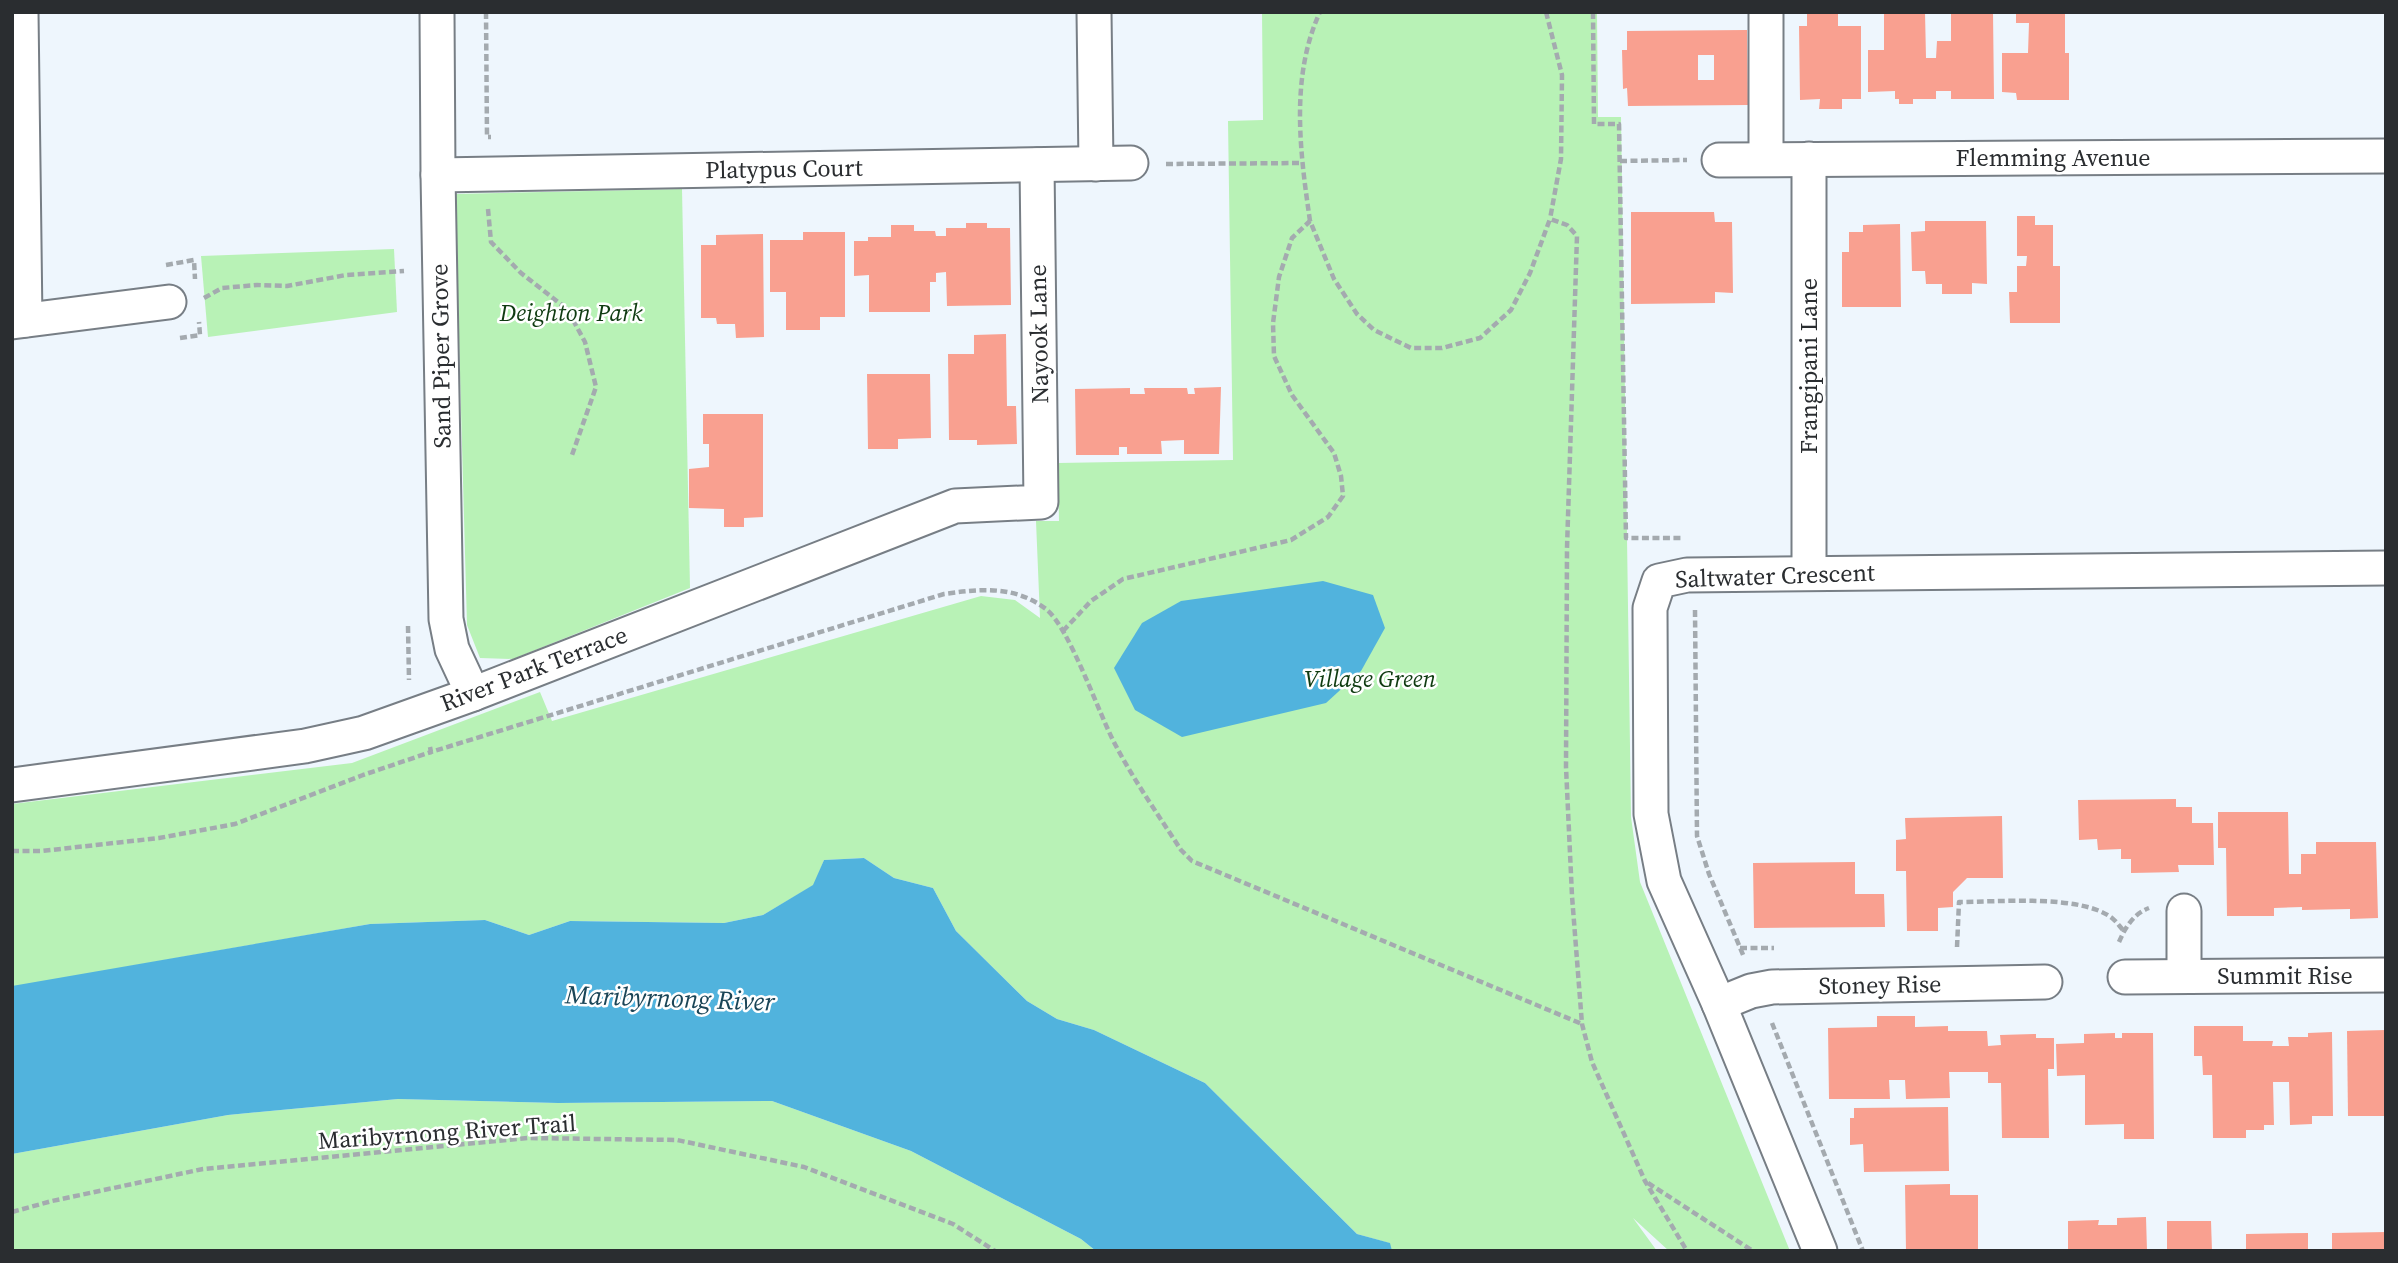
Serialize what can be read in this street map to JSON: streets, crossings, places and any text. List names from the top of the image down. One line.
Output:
{"streets":{"street":["Flemming Avenue","Platypus Court","Nayook Lane","Sand Piper Grove","Frangipani Lane","Saltwater Crescent","River Park Terrace","Summit Rise","Stoney Rise"],"path":["Maribyrnong River Trail"]},"crossings":[["Flemming Avenue","Frangipani Lane"],["Platypus Court","Nayook Lane"],["Platypus Court","Sand Piper Grove"],["Nayook Lane","River Park Terrace"],["Sand Piper Grove","River Park Terrace"],["Frangipani Lane","Saltwater Crescent"],["Saltwater Crescent","Stoney Rise"]],"water":["Maribyrnong River"],"parks":["Deighton Park","Village Green"]}
